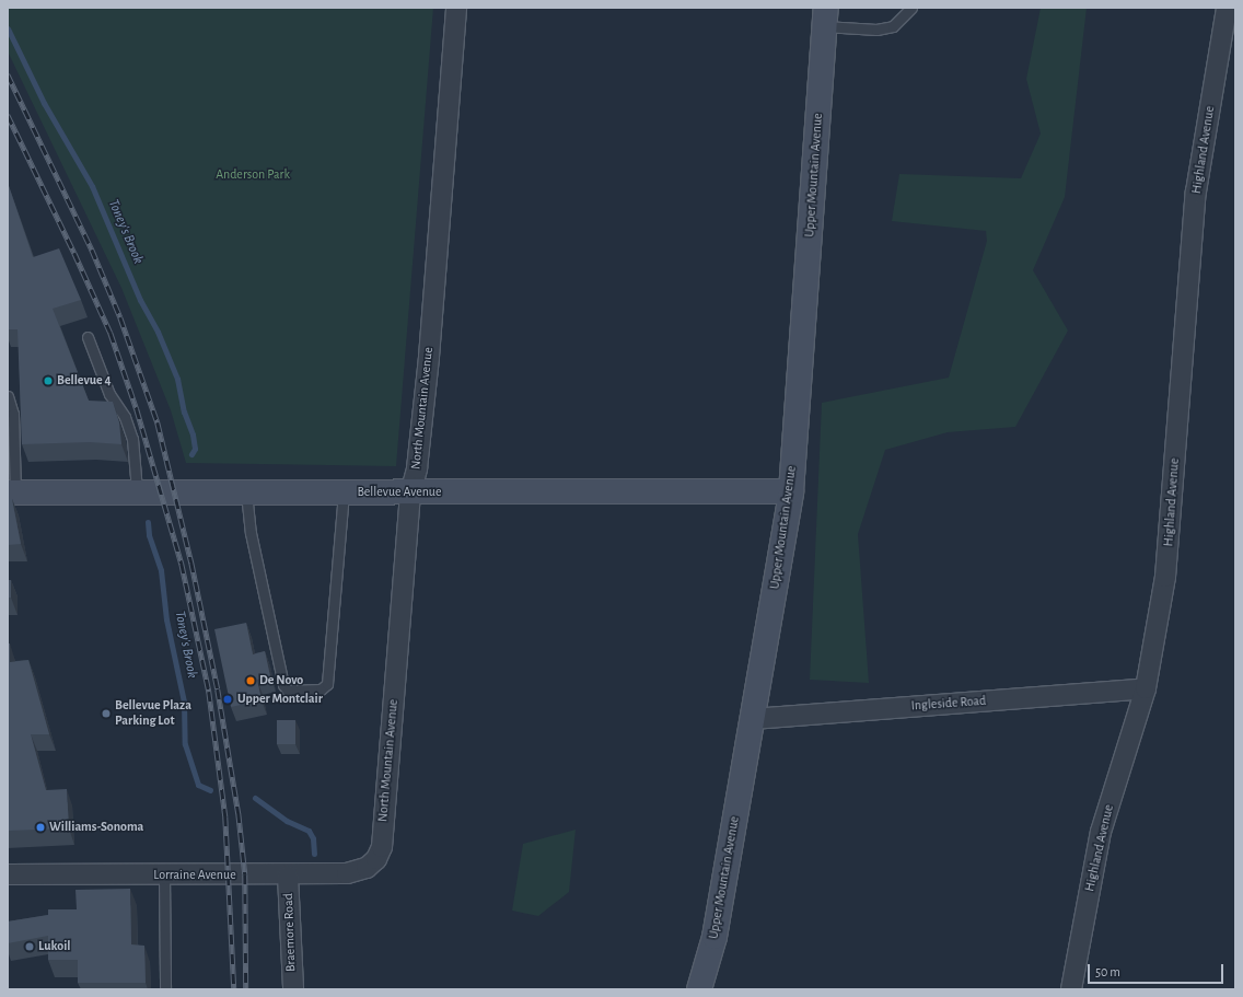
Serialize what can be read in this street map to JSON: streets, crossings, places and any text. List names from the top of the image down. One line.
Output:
{"streets":{"street":["Highland Avenue","Upper Mountain Avenue","North Mountain Avenue","Bellevue Avenue","Ingleside Road","Lorraine Avenue","Braemore Road"]},"crossings":[["Highland Avenue","Ingleside Road"],["Upper Mountain Avenue","Bellevue Avenue"],["Upper Mountain Avenue","Ingleside Road"],["North Mountain Avenue","Bellevue Avenue"],["North Mountain Avenue","Lorraine Avenue"],["Lorraine Avenue","Braemore Road"]],"water":["Toney's Brook"],"parks":["Anderson Park"],"places":["Bellevue 4","De Novo","Upper Montclair","Bellevue Plaza Parking Lot","Williams-Sonoma","Lukoil"],"scale_bar":"50 m"}
